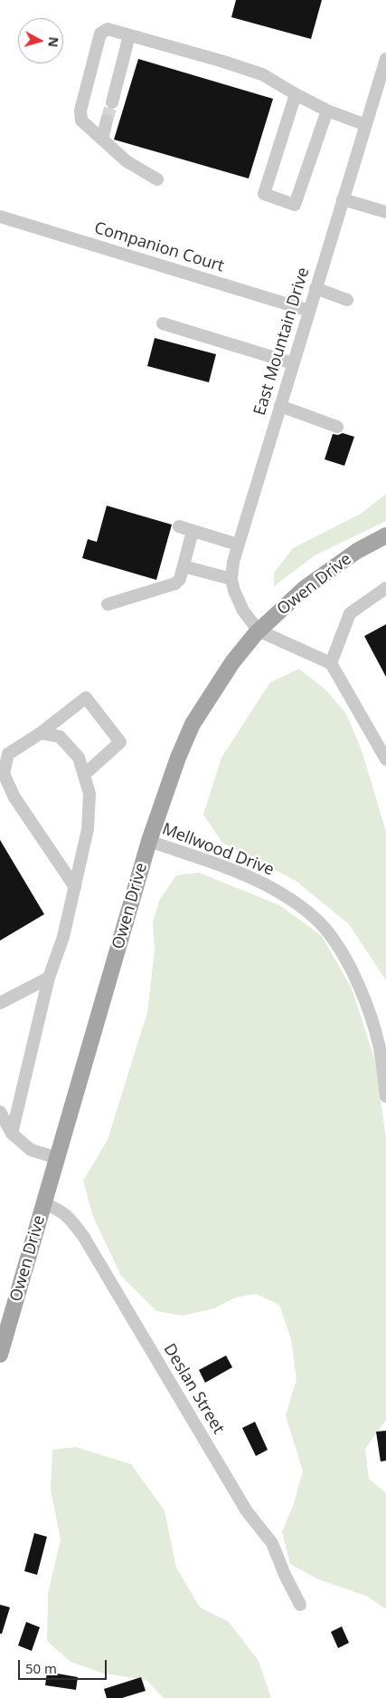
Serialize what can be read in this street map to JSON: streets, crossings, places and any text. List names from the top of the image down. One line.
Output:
{"streets":{"main road":["Owen Drive"],"street":["Companion Court","East Mountain Drive","Mellwood Drive","Deslan Street"]},"crossings":[["Companion Court","East Mountain Drive"],["East Mountain Drive","Owen Drive"],["Owen Drive","Mellwood Drive"],["Owen Drive","Deslan Street"]],"scale_bar":"50 m","north":"right"}
